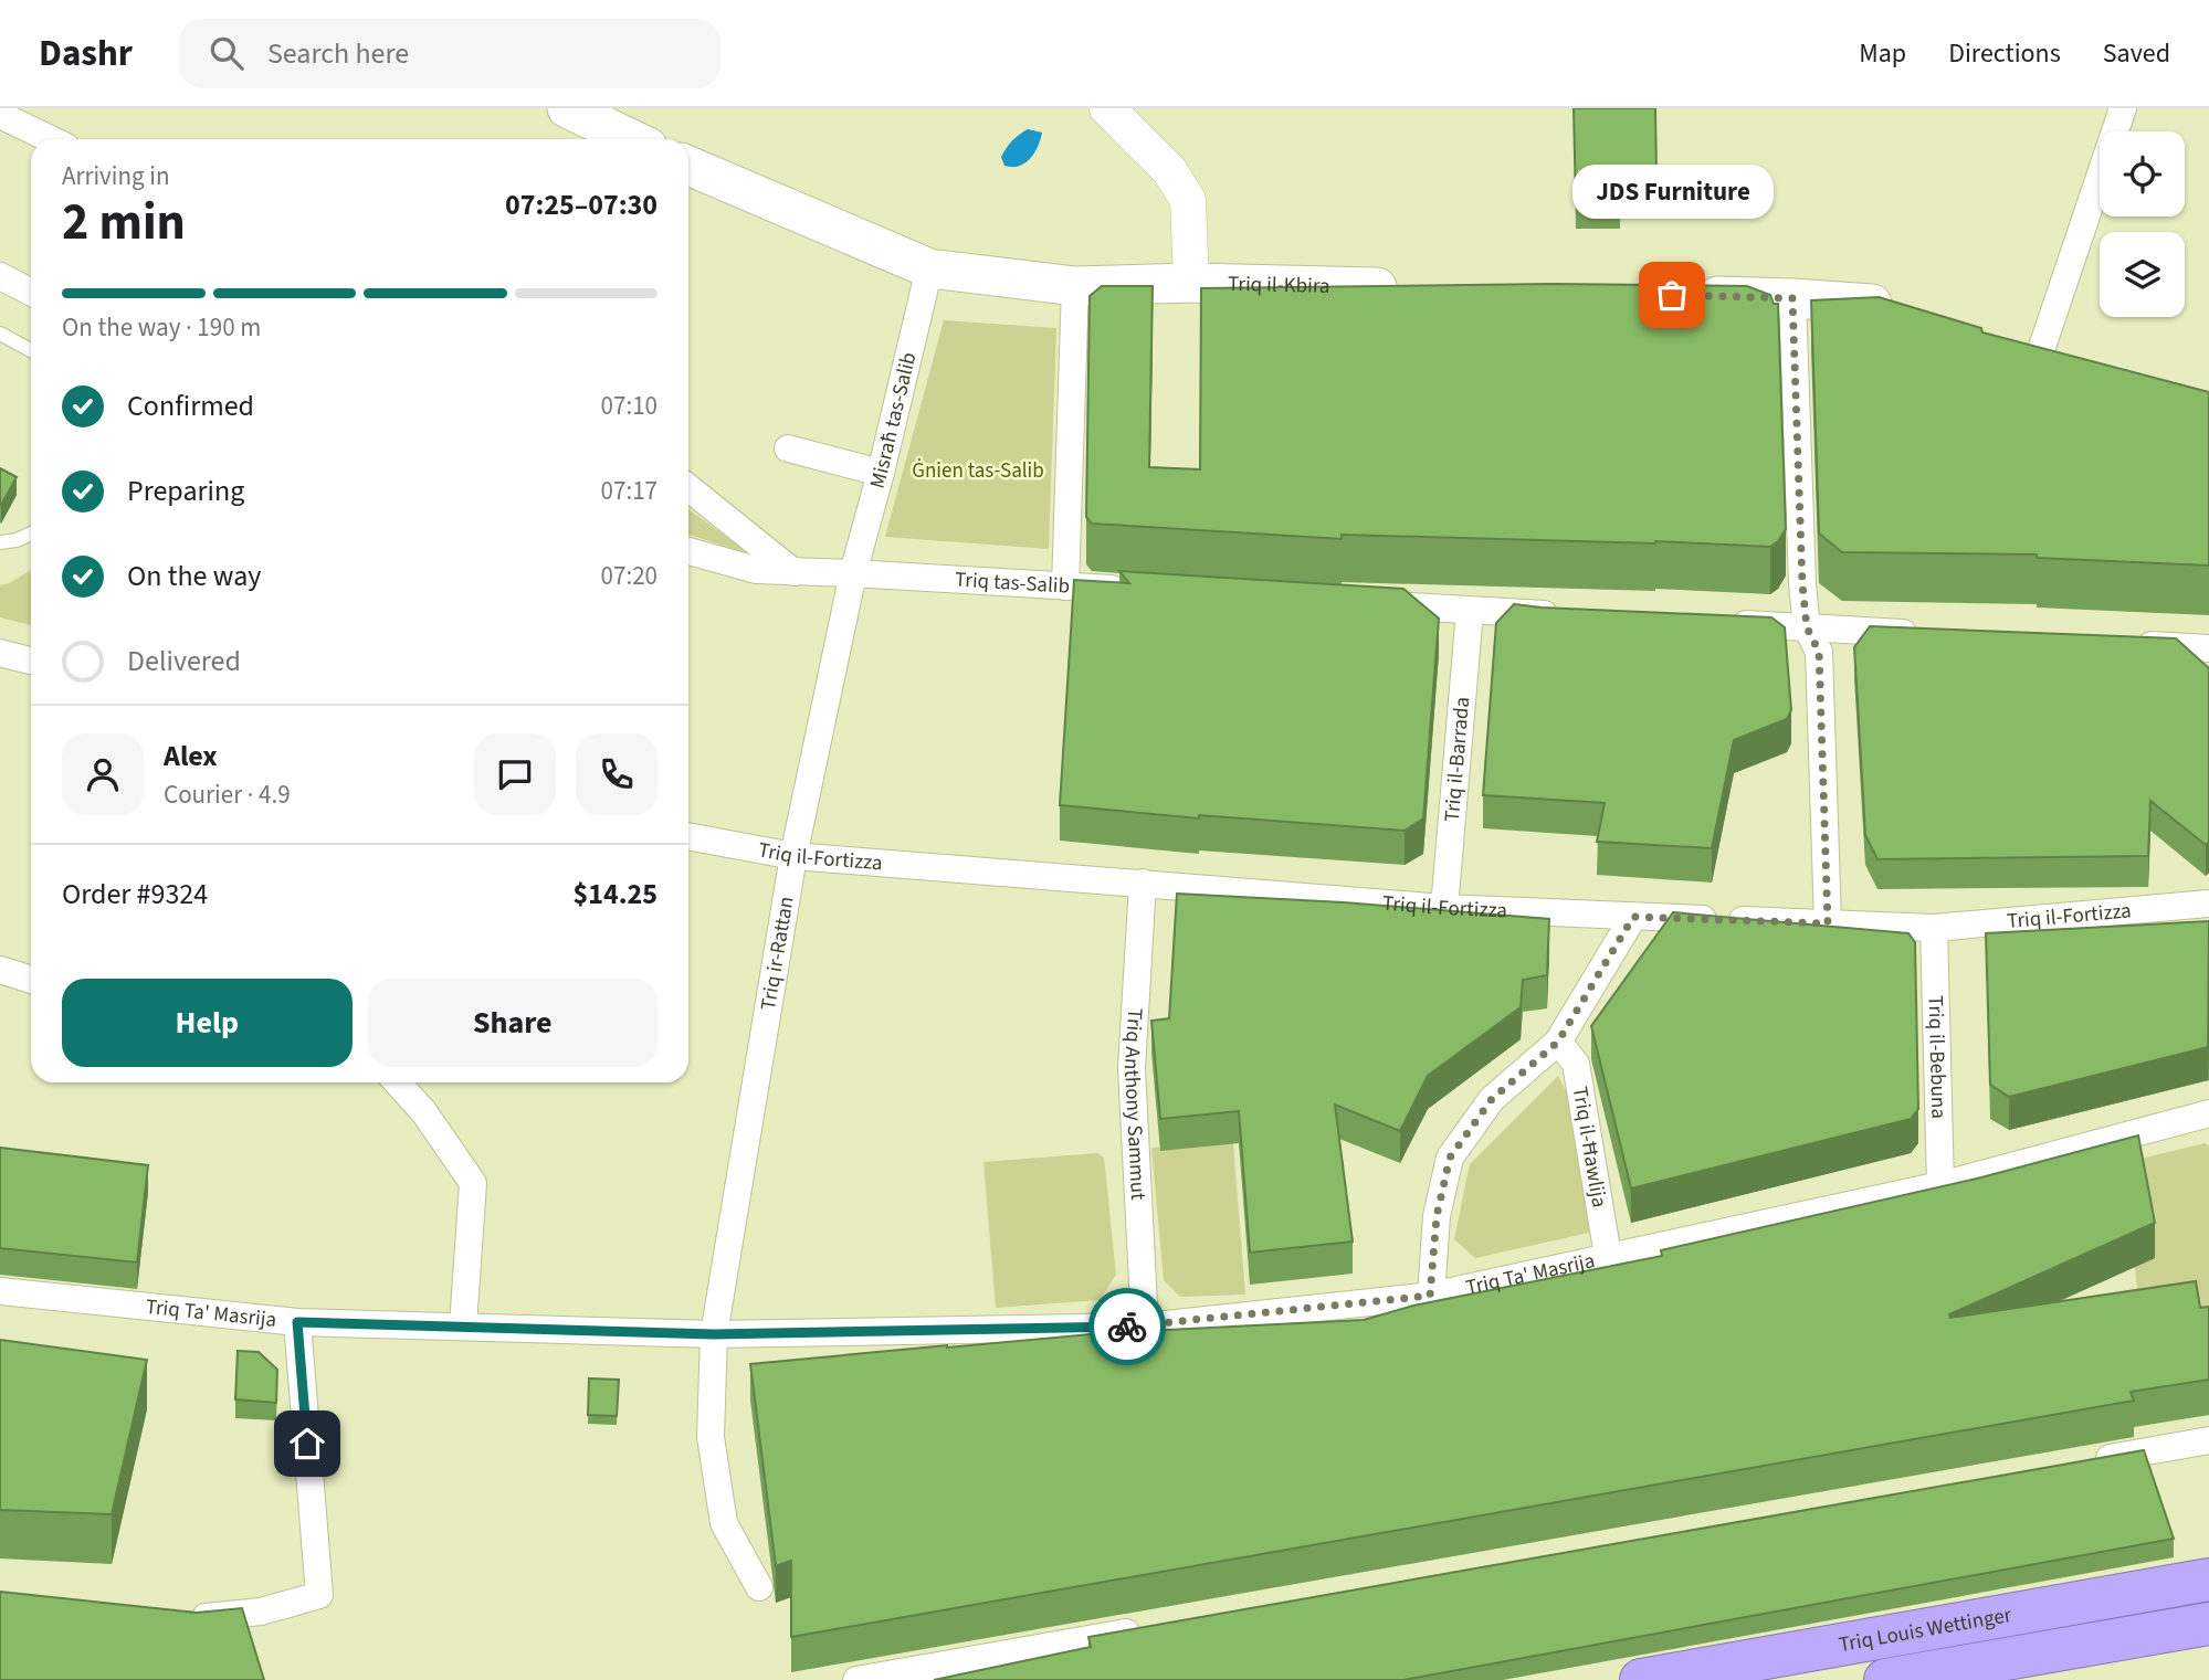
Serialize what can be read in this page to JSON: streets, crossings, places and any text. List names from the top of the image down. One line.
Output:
{"streets":{"highway":["Triq Louis Wettinger"],"main road":["Triq il-Kbira"],"street":["Misraħ tas-Salib","Triq tas-Salib","Triq il-Barrada","Triq il-Fortizza","Triq ir-Rattan","Triq il-Bebuna","Triq Anthony Sammut","Triq il-Ħawlija","Triq Ta' Masrija"]},"crossings":[["Triq il-Kbira","Misraħ tas-Salib"],["Misraħ tas-Salib","Triq tas-Salib"],["Misraħ tas-Salib","Triq ir-Rattan"],["Triq tas-Salib","Triq ir-Rattan"],["Triq il-Barrada","Triq il-Fortizza"],["Triq il-Fortizza","Triq ir-Rattan"],["Triq il-Fortizza","Triq il-Bebuna"],["Triq il-Fortizza","Triq Anthony Sammut"],["Triq ir-Rattan","Triq Ta' Masrija"],["Triq il-Bebuna","Triq Ta' Masrija"],["Triq Anthony Sammut","Triq Ta' Masrija"],["Triq il-Ħawlija","Triq Ta' Masrija"]],"parks":["Ġnien tas-Salib"],"places":["JDS Furniture"],"page":{"header":"Dashr","search":"Search here","nav":["Map","Directions","Saved"],"heading":["2 min","Arriving in","07:25–07:30"],"panel":["Alex","Courier · 4.9","Order #9324","$14.25"],"bubble":"JDS Furniture","bar":"On the way · 190 m","list":[["Confirmed","07:10"],["Preparing","07:17"],["On the way","07:20"],"Delivered"],"buttons":["Help","Share"]}}
